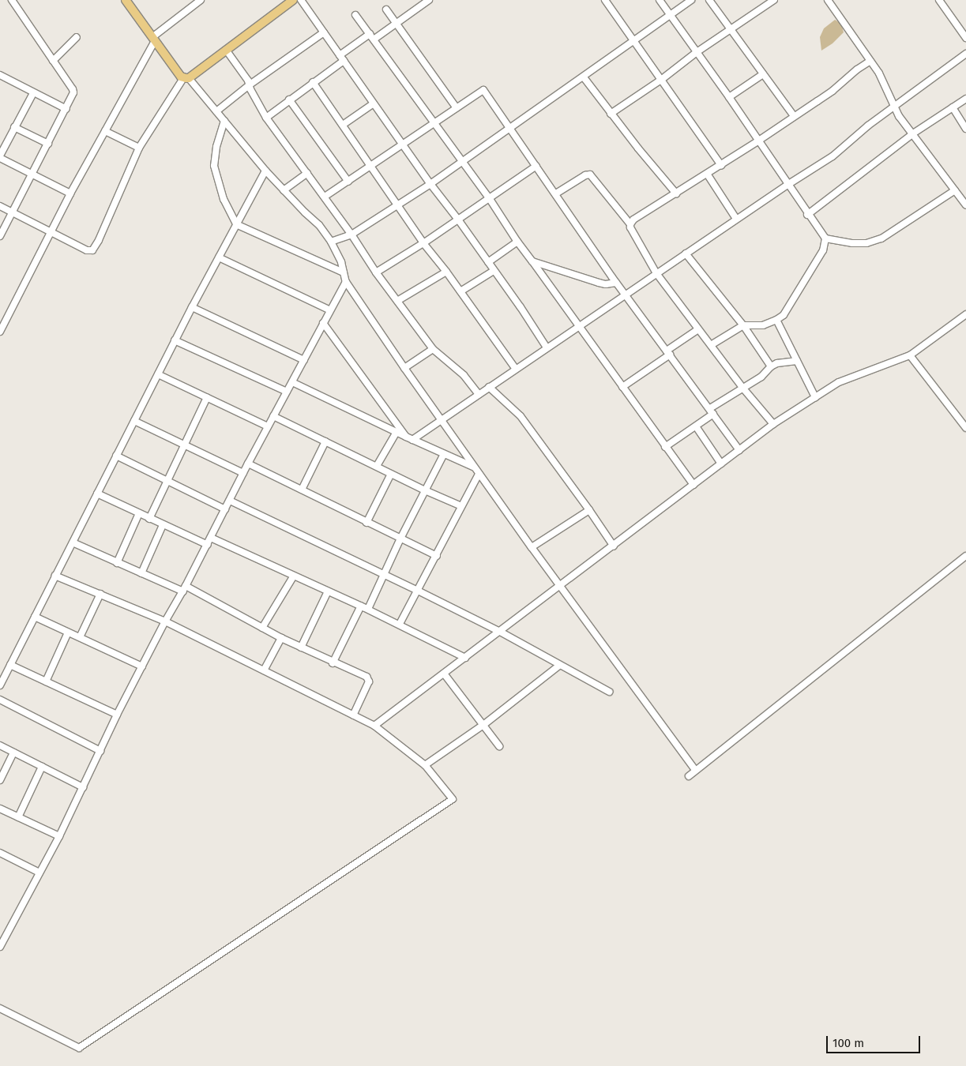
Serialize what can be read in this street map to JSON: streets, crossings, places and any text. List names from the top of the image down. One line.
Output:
{"scale_bar":"100 m"}
